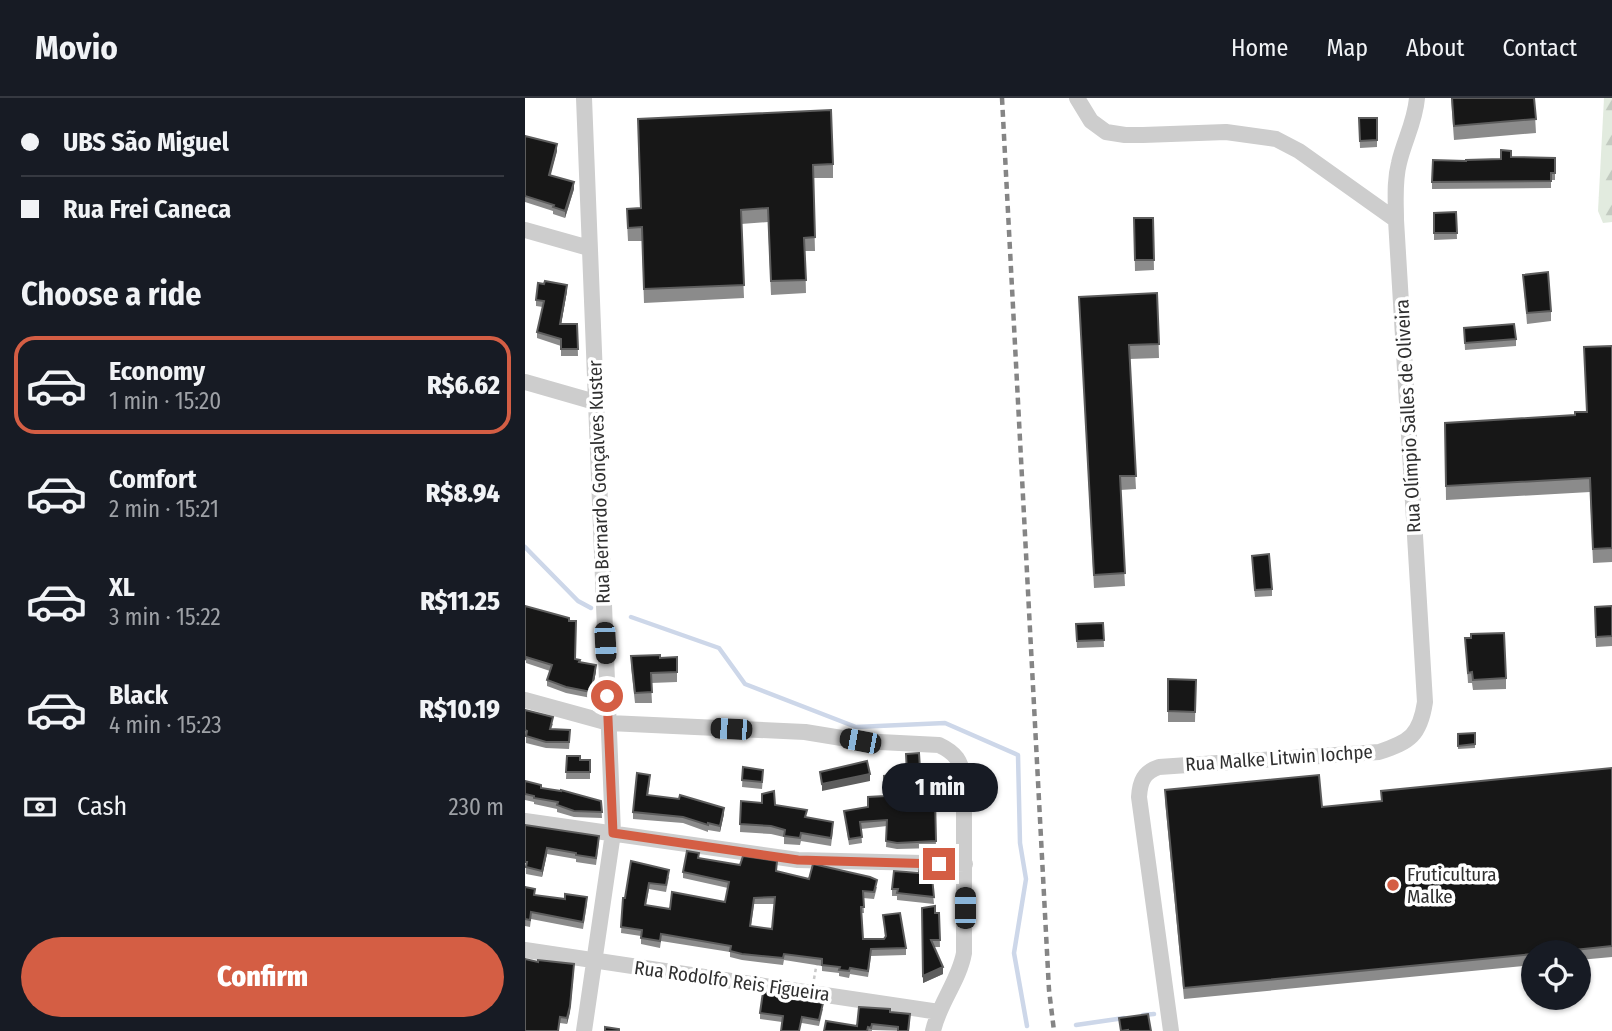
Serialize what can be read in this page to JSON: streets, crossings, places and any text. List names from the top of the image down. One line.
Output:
{"streets":{"street":["Rua Olímpio Salles de Oliveira","Rua Bernardo Gonçalves Kuster","Rua Malke Litwin Iochpe","Rua Rodolfo Reis Figueira"]},"crossings":[["Rua Olímpio Salles de Oliveira","Rua Malke Litwin Iochpe"],["Rua Bernardo Gonçalves Kuster","Rua Rodolfo Reis Figueira"]],"places":["Fruticultura Malke"],"page":{"header":"Movio","nav":["Home","Map","About","Contact"],"banner":["UBS São Miguel","Rua Frei Caneca"],"heading":"Choose a ride","list":[{"name":"Economy","note":"1 min · 15:20","value":"R$6.62"},{"name":"Comfort","note":"2 min · 15:21","value":"R$8.94"},{"name":"XL","note":"3 min · 15:22","value":"R$11.25"},{"name":"Black","note":"4 min · 15:23","value":"R$10.19"}],"bubble":"1 min","pay":["Cash","230 m"],"buttons":"Confirm"}}
